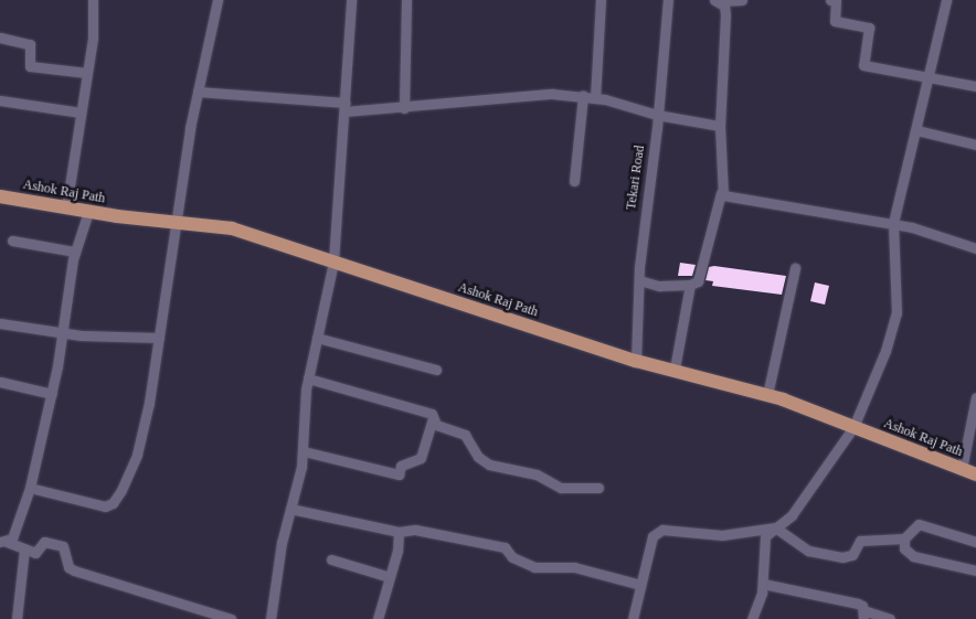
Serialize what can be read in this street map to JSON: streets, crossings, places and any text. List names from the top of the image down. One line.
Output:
{"streets":{"main road":["Ashok Raj Path"],"street":["Tekari Road"]},"crossings":[["Tekari Road","Ashok Raj Path"]]}
